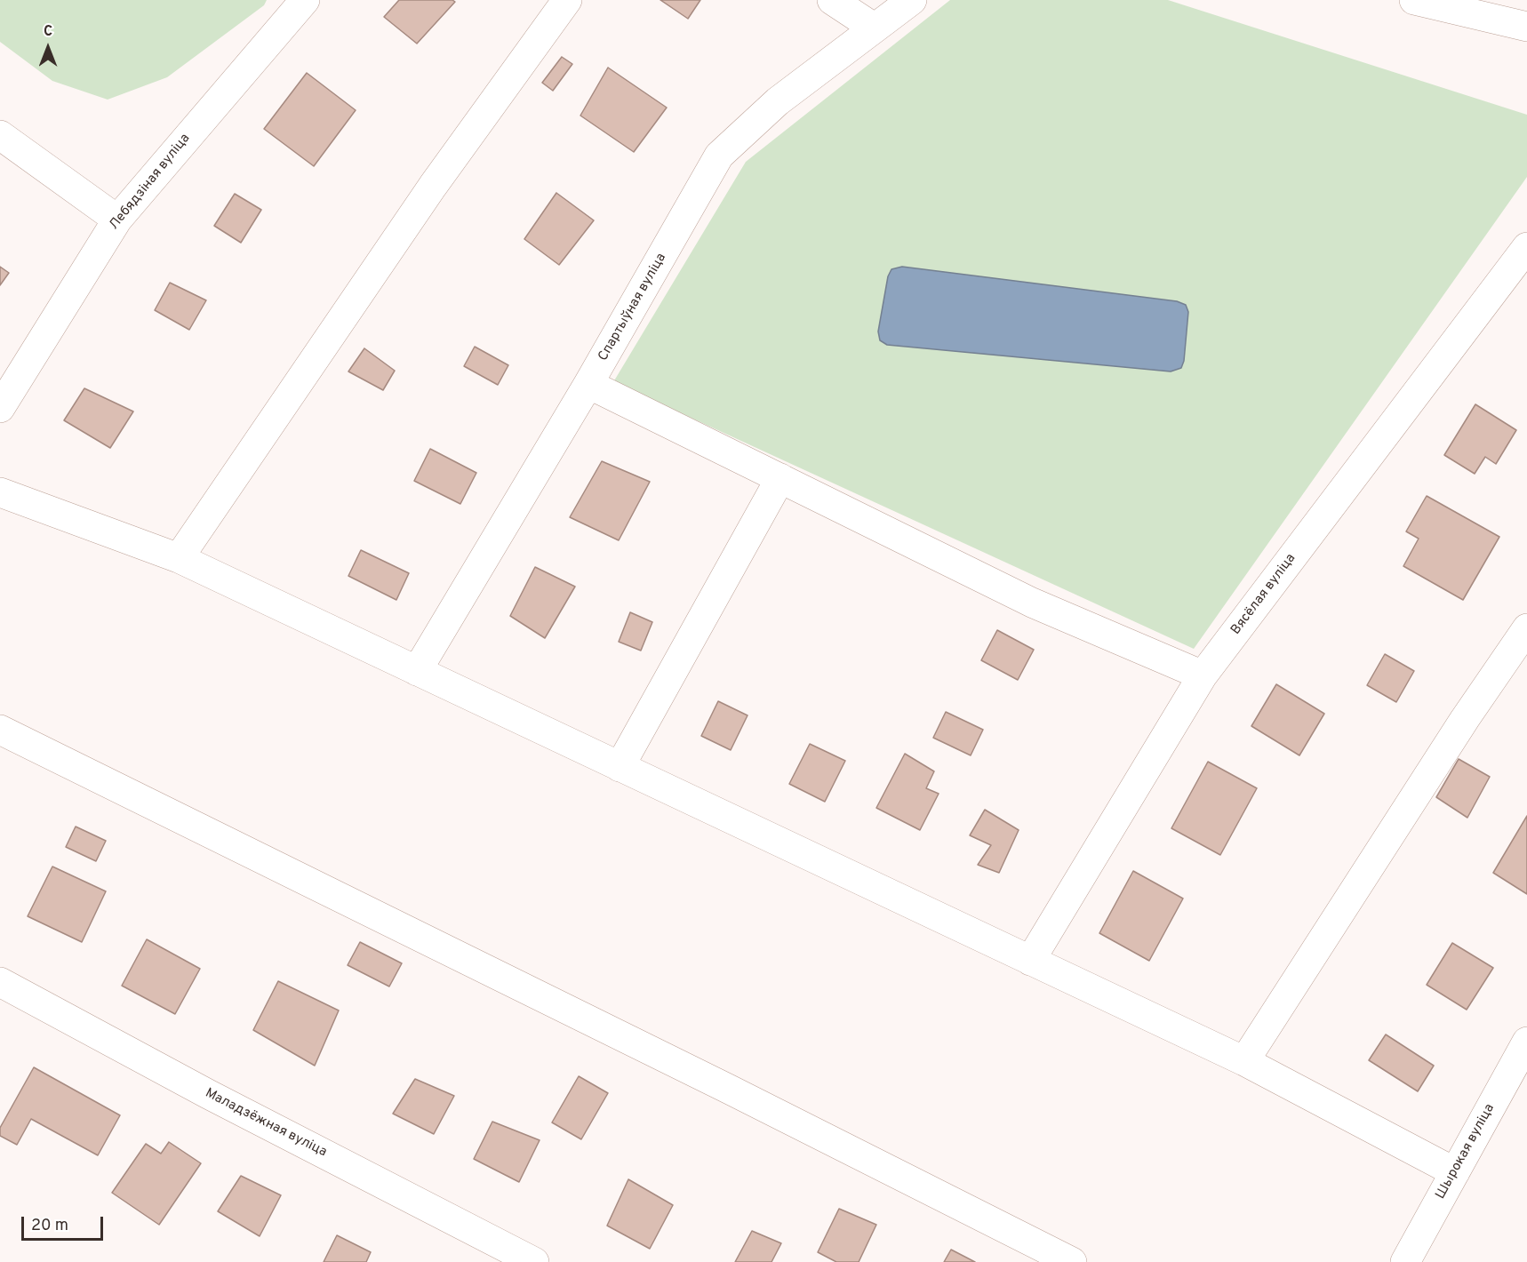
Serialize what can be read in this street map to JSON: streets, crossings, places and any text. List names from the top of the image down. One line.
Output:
{"streets":{"street":["Лебядзіная вуліца","Спартыўная вуліца","Вясёлая вуліца","Маладзёжная вуліца","Шырокая вуліца"]},"scale_bar":"20 m","north":"top"}
